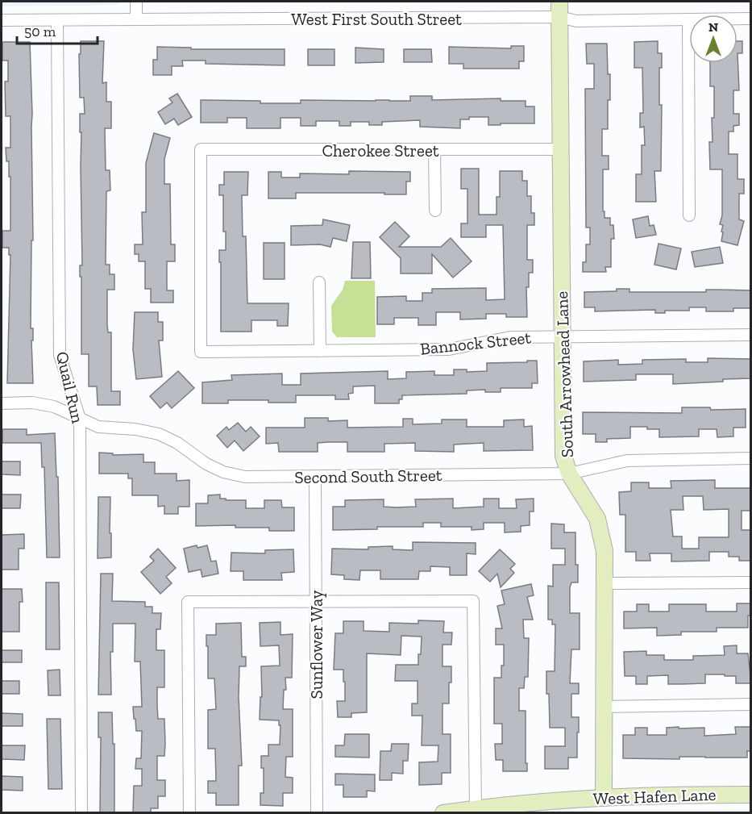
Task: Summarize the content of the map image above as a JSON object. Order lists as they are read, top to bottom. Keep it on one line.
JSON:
{"streets":{"street":["West First South Street","Cherokee Street","Bannock Street","South Arrowhead Lane","Quail Run","Second South Street","Sunflower Way","West Hafen Lane"]},"crossings":[["West First South Street","South Arrowhead Lane"],["West First South Street","Quail Run"],["Cherokee Street","Bannock Street"],["Cherokee Street","South Arrowhead Lane"],["Bannock Street","South Arrowhead Lane"],["South Arrowhead Lane","Second South Street"],["South Arrowhead Lane","West Hafen Lane"],["Quail Run","Second South Street"],["Second South Street","Sunflower Way"]],"scale_bar":"50 m","north":"top"}
